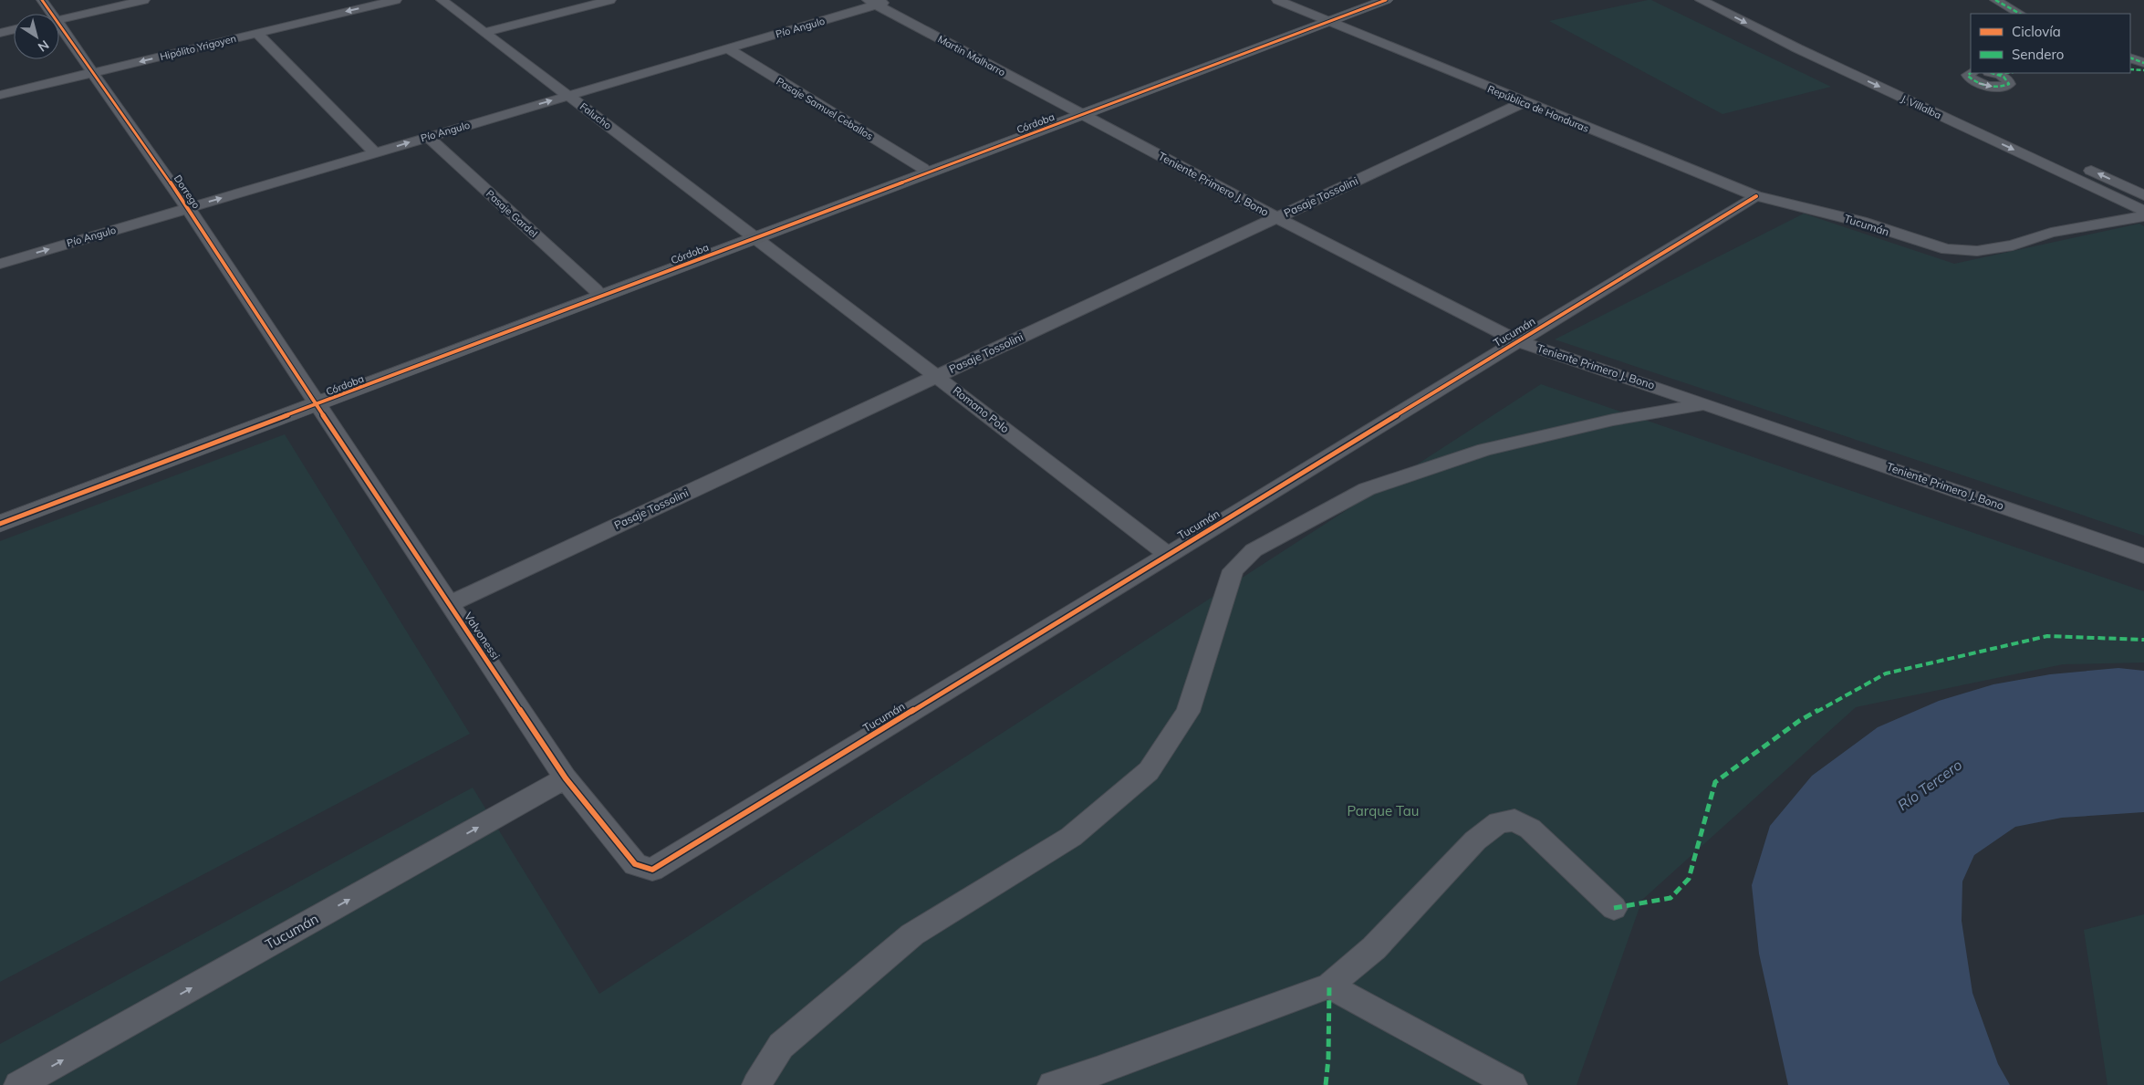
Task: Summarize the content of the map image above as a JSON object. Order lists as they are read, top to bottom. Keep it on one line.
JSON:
{"streets":{"street":["Pío Angulo","Hipólito Yrigoyen","Martin Malharro","J. Villalba","Pasaje Samuel Ceballos","República de Honduras","Falucho","Córdoba","Teniente Primero J. Bono","Dorrego","Pasaje Tossolini","Pasaje Gardel","Tucumán","Romano Polo","Valvonessi"]},"crossings":[["Pío Angulo","Martin Malharro"],["Pío Angulo","Pasaje Samuel Ceballos"],["Pío Angulo","Falucho"],["Pío Angulo","Dorrego"],["Pío Angulo","Pasaje Gardel"],["Hipólito Yrigoyen","Dorrego"],["Martin Malharro","Córdoba"],["Martin Malharro","Teniente Primero J. Bono"],["Pasaje Samuel Ceballos","Córdoba"],["República de Honduras","Córdoba"],["República de Honduras","Pasaje Tossolini"],["República de Honduras","Tucumán"],["Falucho","Córdoba"],["Falucho","Romano Polo"],["Córdoba","Teniente Primero J. Bono"],["Córdoba","Dorrego"],["Córdoba","Pasaje Gardel"],["Córdoba","Romano Polo"],["Córdoba","Valvonessi"],["Teniente Primero J. Bono","Pasaje Tossolini"],["Teniente Primero J. Bono","Tucumán"],["Dorrego","Valvonessi"],["Pasaje Tossolini","Romano Polo"],["Pasaje Tossolini","Valvonessi"],["Tucumán","Romano Polo"],["Tucumán","Valvonessi"]],"one_way":["Pío Angulo","Hipólito Yrigoyen"],"water":["Río Tercero"],"parks":["Parque Tau"],"legend":["Ciclovía","Sendero"],"north":"bottom right"}
